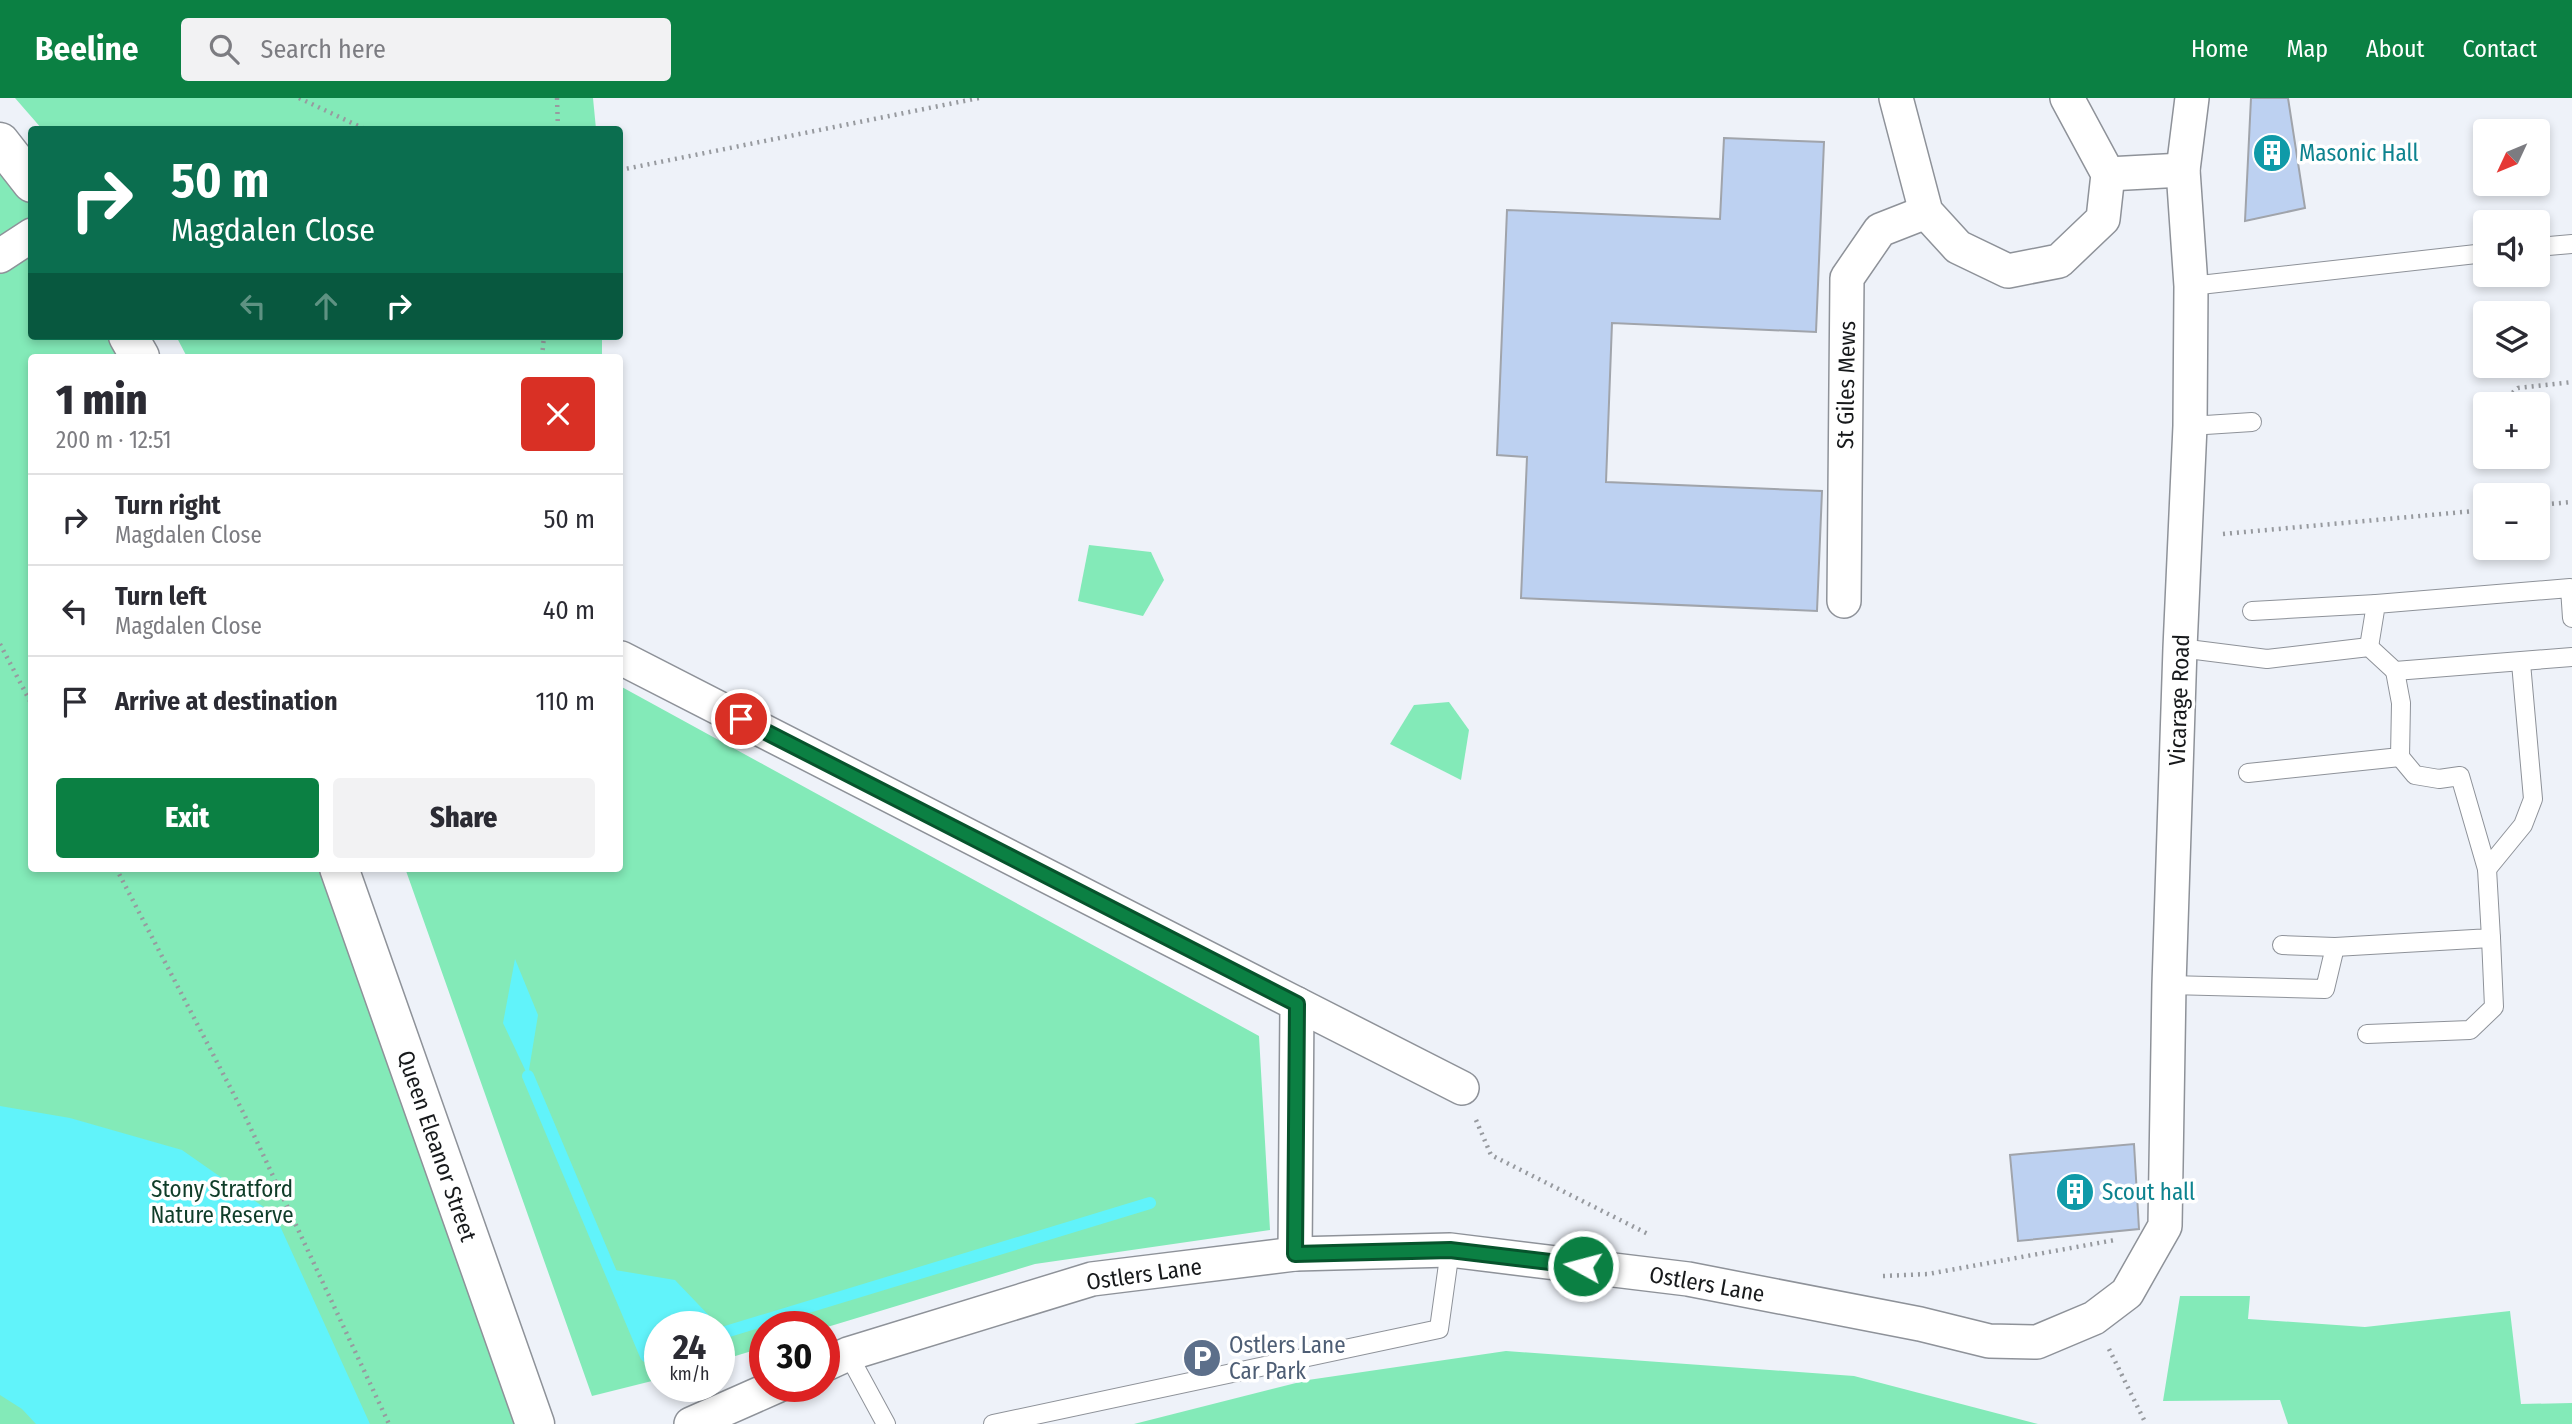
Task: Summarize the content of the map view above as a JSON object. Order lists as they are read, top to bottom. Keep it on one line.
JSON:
{"streets":{"street":["St Giles Mews","Vicarage Road","Queen Eleanor Street","Ostlers Lane"]},"crossings":[["Vicarage Road","Ostlers Lane"]],"parks":["Stony Stratford Nature Reserve"],"places":{"building":["Masonic Hall","Scout hall"],"parking":["Ostlers Lane Car Park"]},"north":"bottom left","page":{"header":"Beeline","search":"Search here","nav":["Home","Map","About","Contact"],"map_buttons":["+","−"],"turn":["50 m","Magdalen Close"],"heading":["1 min","200 m · 12:51"],"list":[{"name":"Turn right","note":"Magdalen Close","value":"50 m"},{"name":"Turn left","note":"Magdalen Close","value":"40 m"},{"name":"Arrive at destination","value":"110 m"}],"buttons":["Exit","Share"],"speed":"24 km/h","limit":"30"}}
